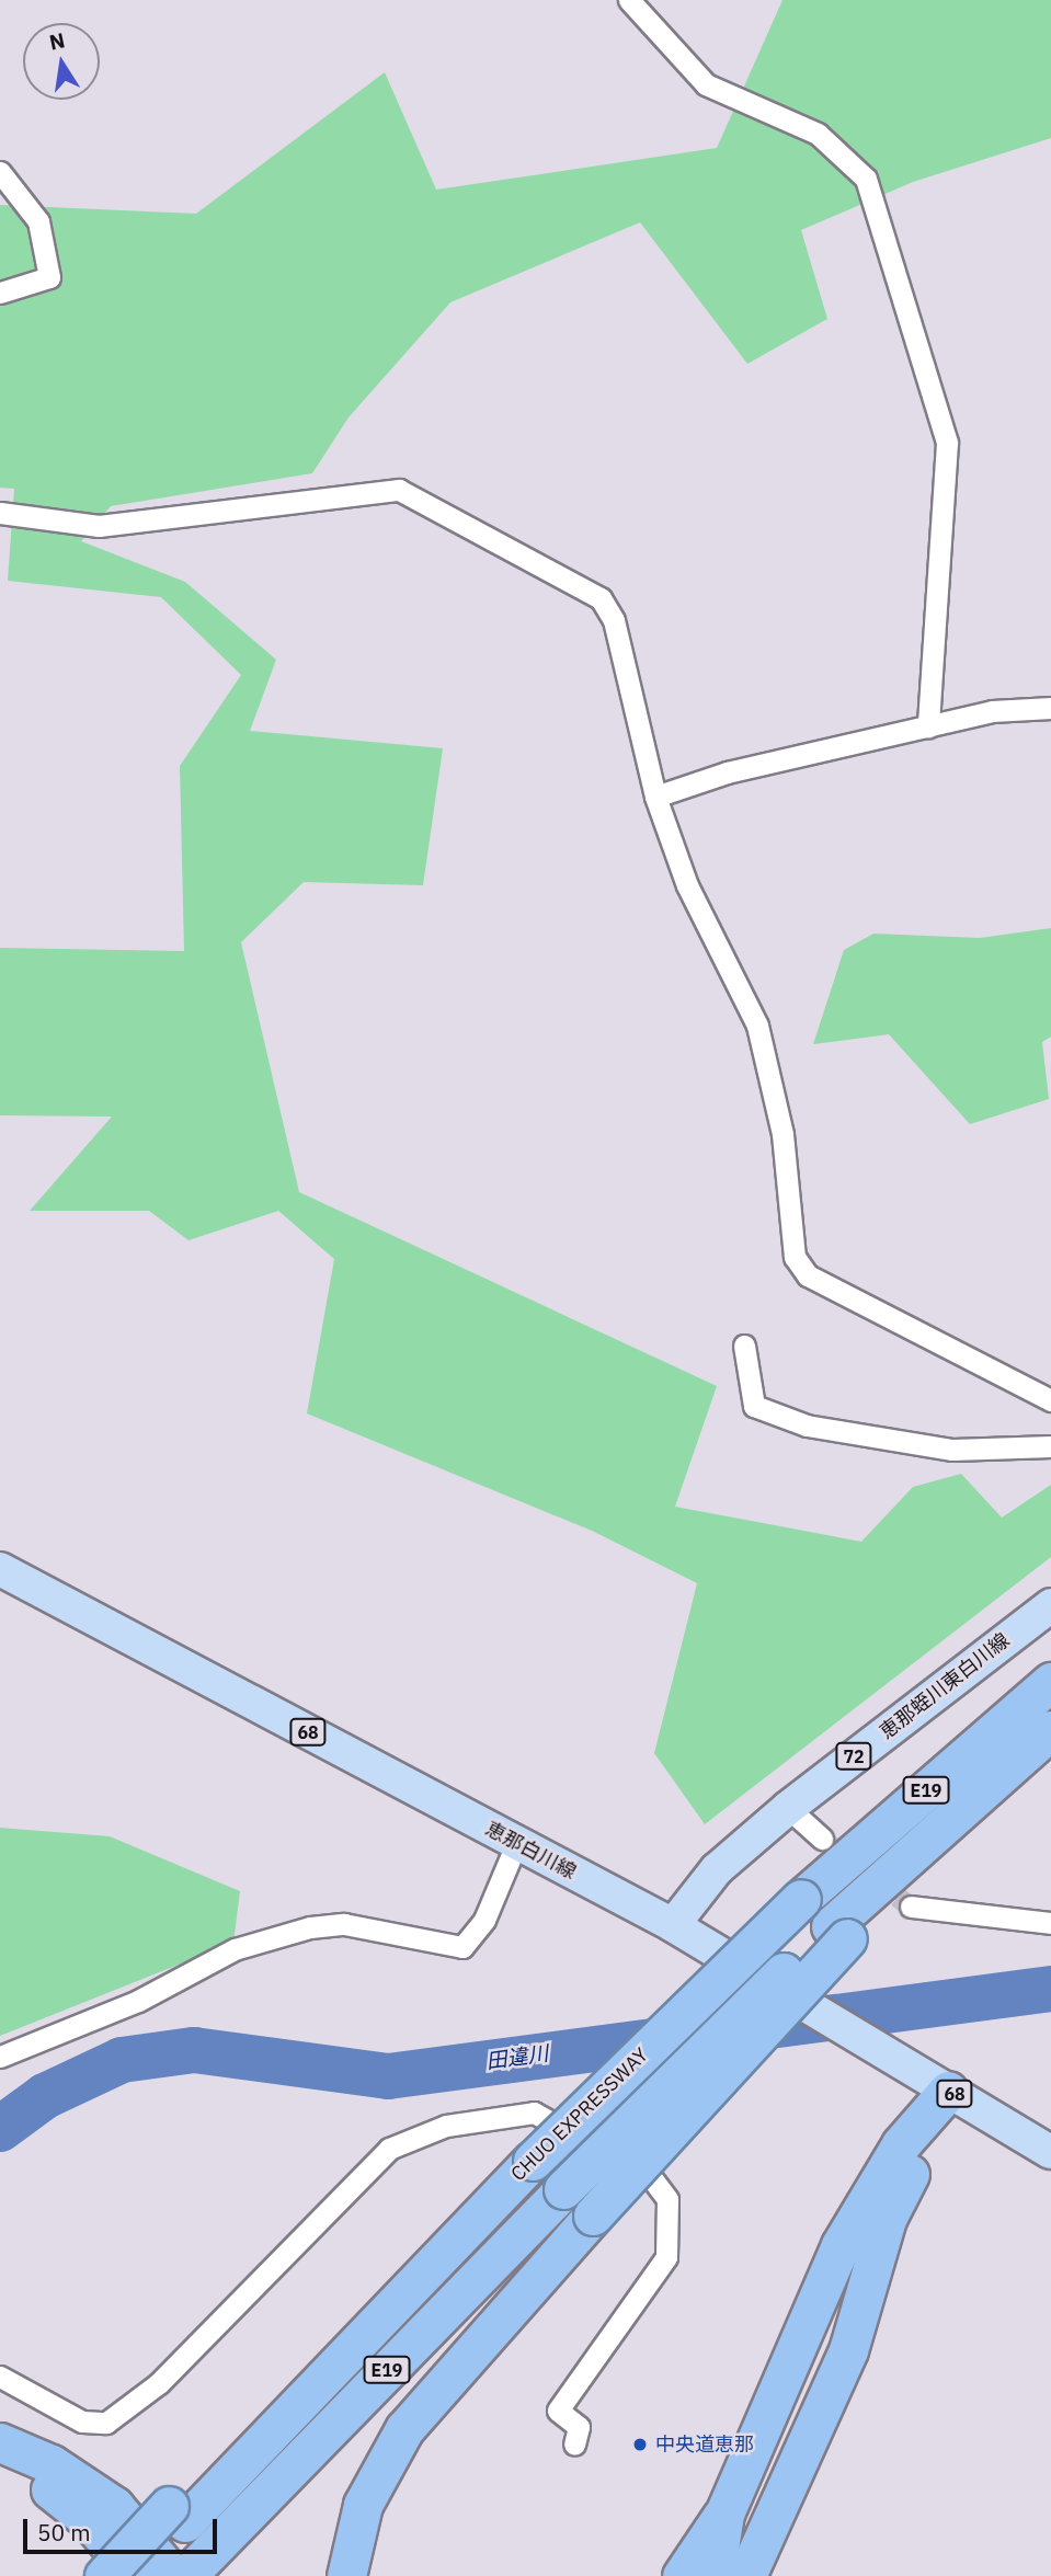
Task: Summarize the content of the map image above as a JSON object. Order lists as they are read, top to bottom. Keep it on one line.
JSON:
{"streets":{"highway":["E19","CHUO EXPRESSWAY"],"main road":["恵那蛭川東白川線","68","72","恵那白川線"]},"crossings":[["恵那蛭川東白川線","恵那白川線"],["E19","CHUO EXPRESSWAY"]],"water":["田違川"],"places":["中央道恵那"],"scale_bar":"50 m","north":"top"}
